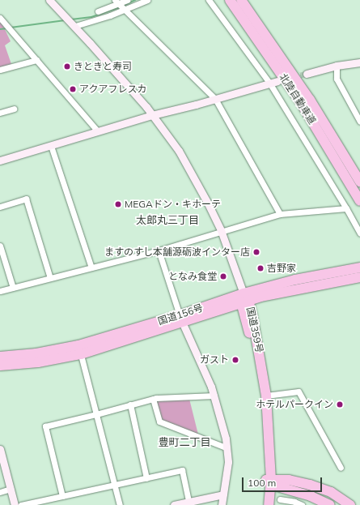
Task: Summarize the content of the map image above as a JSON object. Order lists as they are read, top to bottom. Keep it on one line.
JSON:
{"streets":{"highway":["北陸自動車道","国道156号","国道359号"]},"crossings":[["国道156号","国道359号"]],"districts":["太郎丸三丁目","豊町二丁目"],"places":["きときと寿司","アクアフレスカ","MEGAドン・キホーテ","ますのすし本舗源砺波インター店","吉野家","となみ食堂","ガスト","ホテルパークイン"],"scale_bar":"100 m"}
